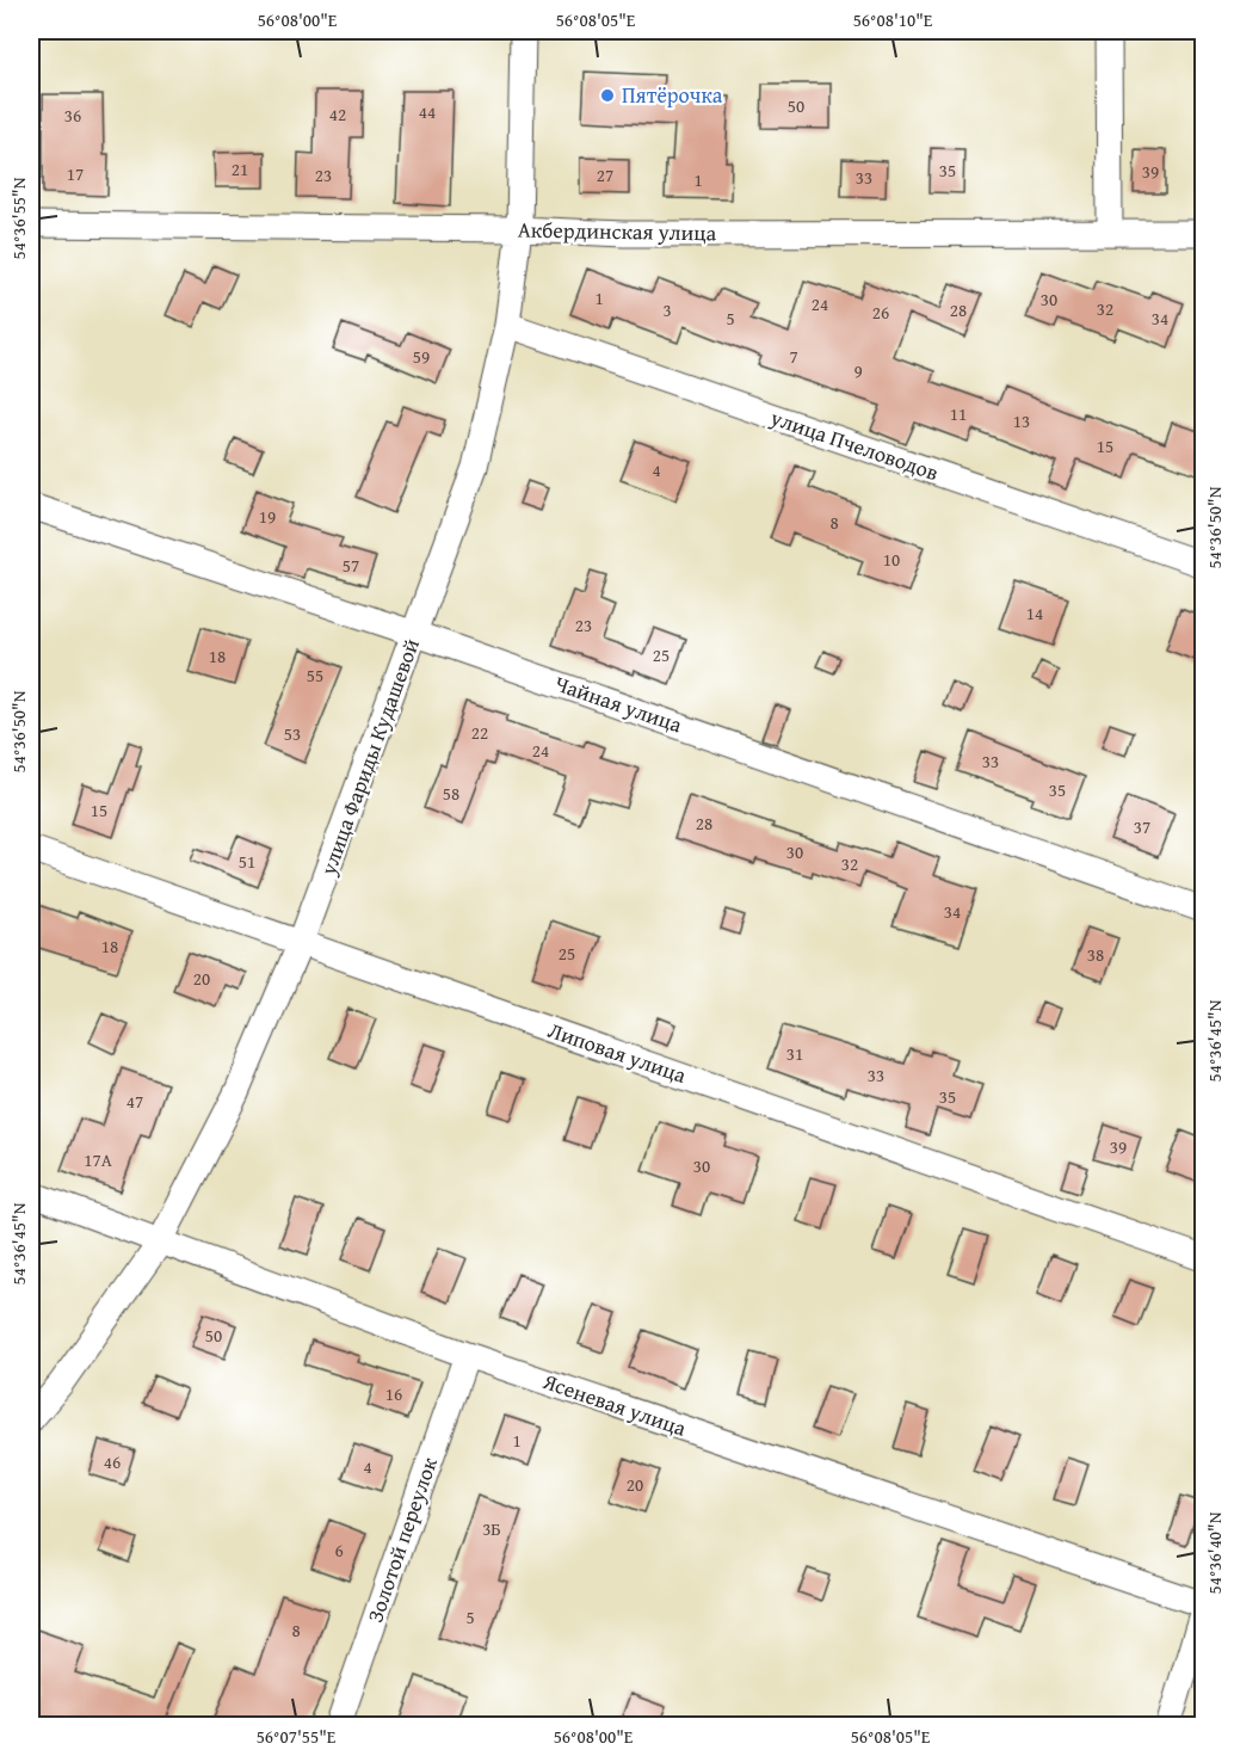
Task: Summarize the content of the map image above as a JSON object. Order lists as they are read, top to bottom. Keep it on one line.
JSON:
{"streets":{"street":["Акбердинская улица","улица Пчеловодов","Чайная улица","улица Фариды Кудашевой","Липовая улица","Ясеневая улица","Золотой переулок"]},"crossings":[["Акбердинская улица","улица Фариды Кудашевой"],["улица Пчеловодов","улица Фариды Кудашевой"],["Чайная улица","улица Фариды Кудашевой"],["улица Фариды Кудашевой","Липовая улица"],["улица Фариды Кудашевой","Ясеневая улица"],["Ясеневая улица","Золотой переулок"]],"places":["Пятёрочка"],"house_numbers":["50","44","42","36","21","35","39","17","23","27","33","1","1","30","24","32","3","28","26","5","34","59","7","9","11","13","15","4","19","8","10","57","14","23","25","18","55","22","53","24","33","35","58","15","28","37","30","51","32","34","18","25","38","20","31","33","35","47","39","17А","30","50","16","1","46","4","20","3Б","6","5","8"],"coordinates":["56°08'00\"E","56°08'05\"E","56°08'10\"E","54°36'55\"N","54°36'50\"N","54°36'45\"N","54°36'40\"N","56°07'55\"E"]}
